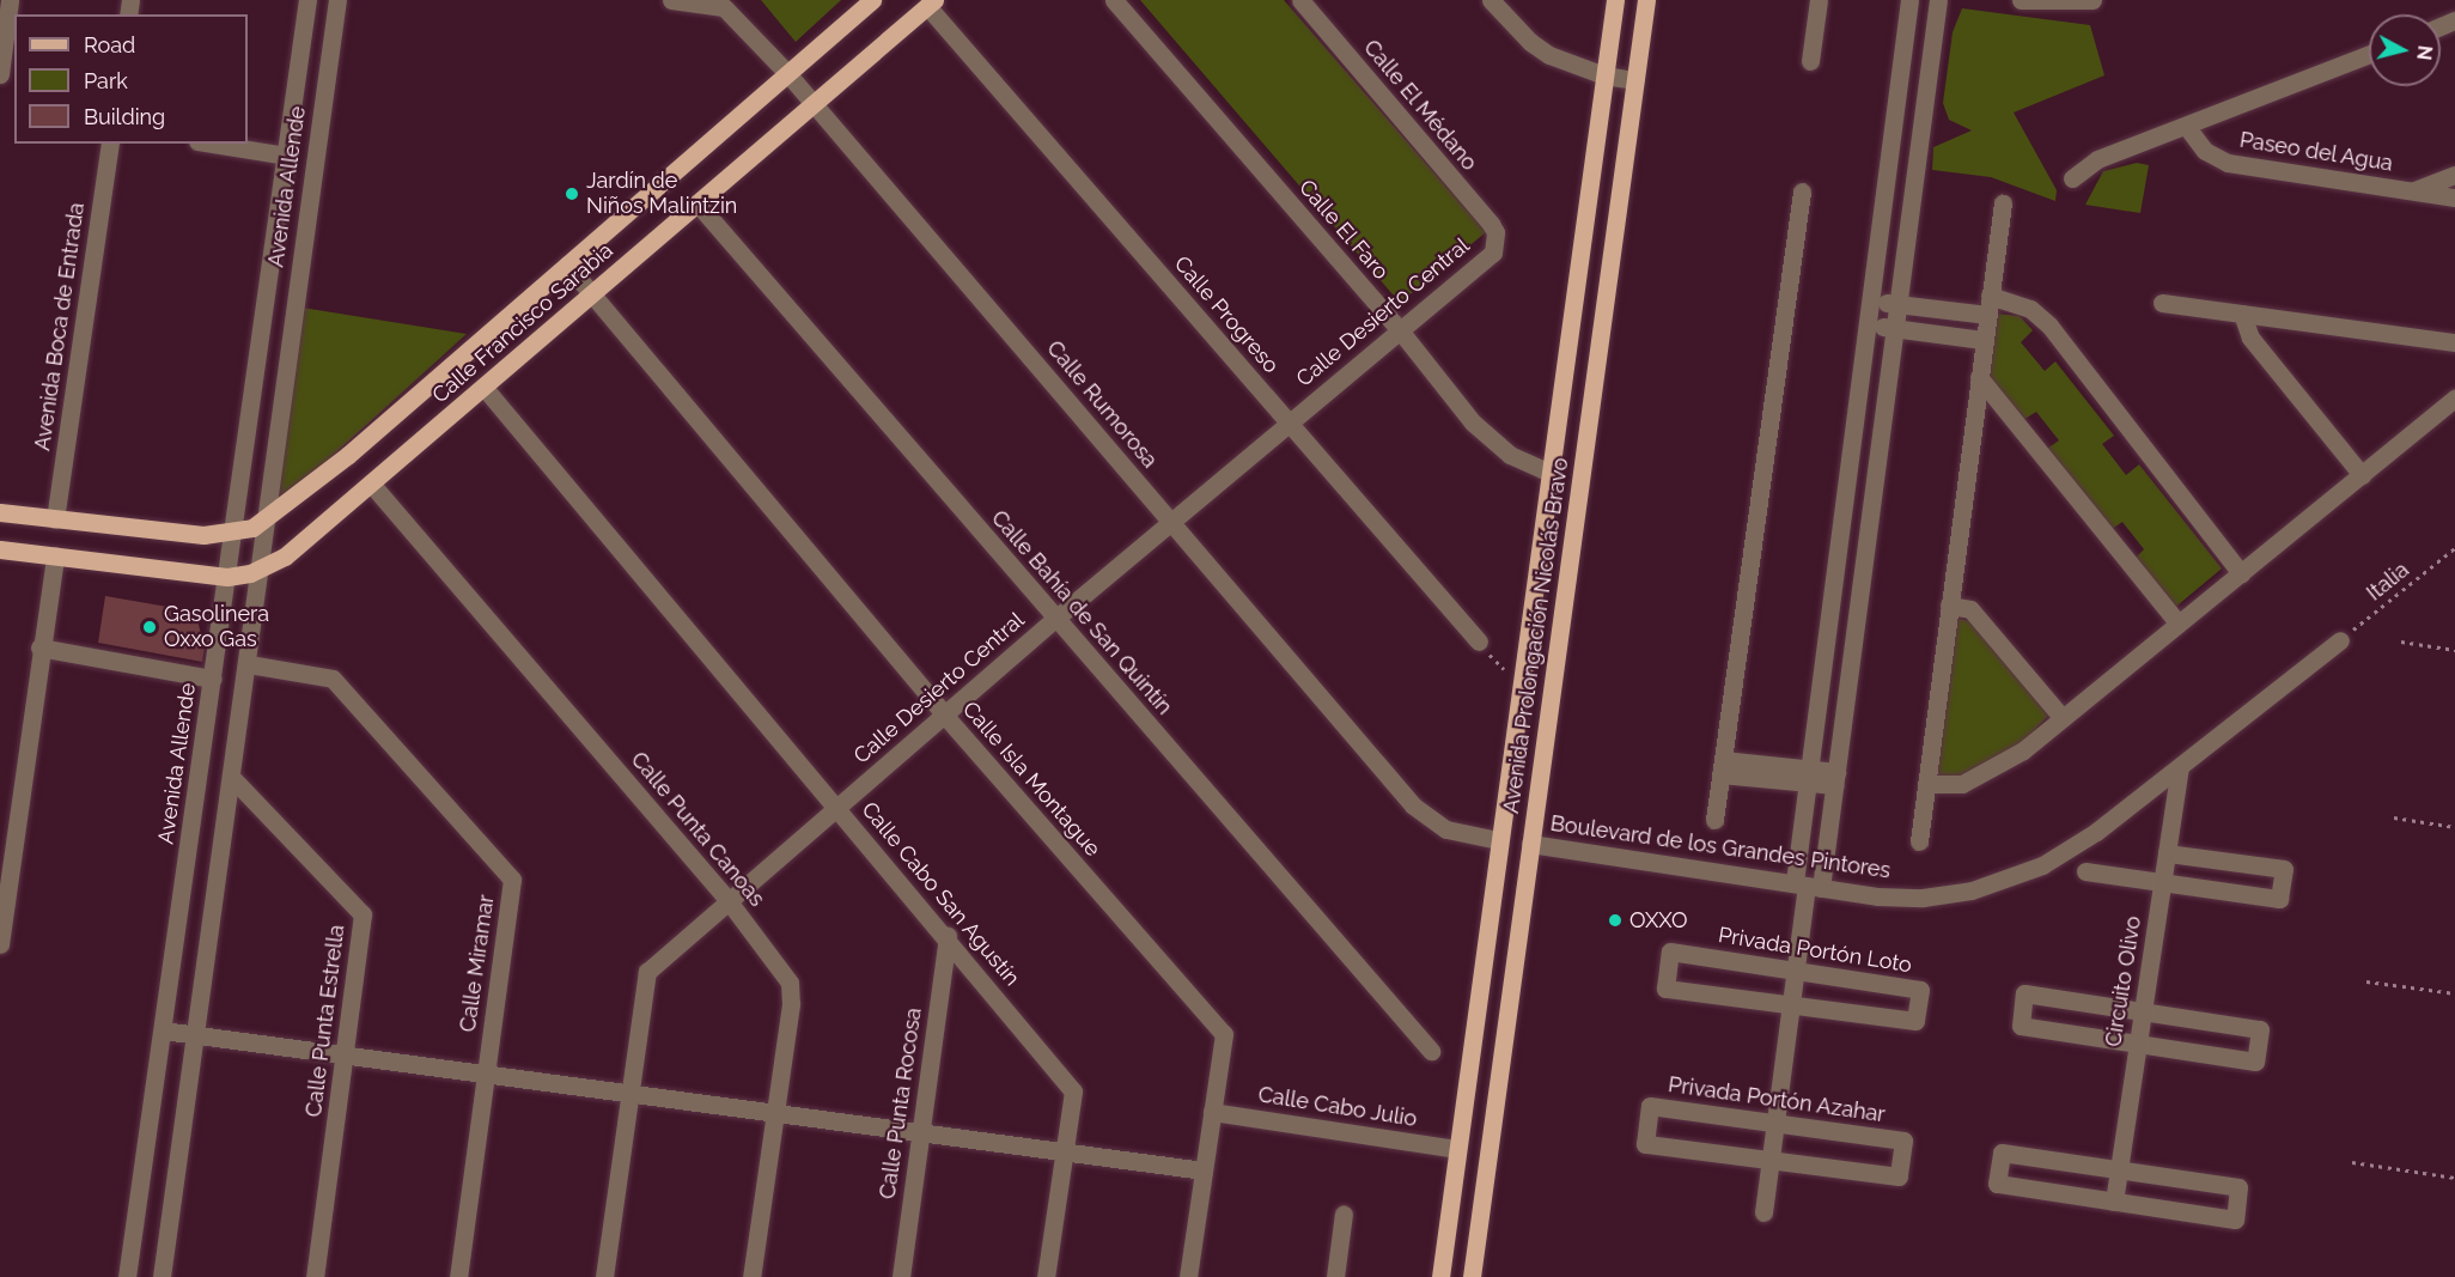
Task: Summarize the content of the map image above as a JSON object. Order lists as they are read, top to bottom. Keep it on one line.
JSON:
{"streets":{"main road":["Calle Francisco Sarabia","Avenida Prolongación Nicolás Bravo"],"street":["Calle El Médano","Paseo del Agua","Avenida Allende","Calle El Faro","Calle Desierto Central","Calle Progreso","Avenida Boca de Entrada","Calle Rumorosa","Calle Bahía de San Quintín","Calle Isla Montague","Calle Punta Canoas","Boulevard de los Grandes Pintores","Calle Cabo San Agustín","Privada Portón Loto","Calle Miramar","Circuito Olivo","Calle Punta Estrella","Privada Portón Azahar","Calle Punta Rocosa","Calle Cabo Julio"],"path":["Italia"]},"crossings":[["Calle El Médano","Calle Desierto Central"],["Avenida Allende","Calle Francisco Sarabia"],["Avenida Allende","Calle Miramar"],["Avenida Allende","Calle Punta Estrella"],["Calle El Faro","Calle Desierto Central"],["Calle El Faro","Avenida Prolongación Nicolás Bravo"],["Calle Desierto Central","Calle Progreso"],["Calle Desierto Central","Calle Rumorosa"],["Calle Desierto Central","Calle Bahía de San Quintín"],["Calle Desierto Central","Calle Isla Montague"],["Calle Desierto Central","Calle Punta Canoas"],["Calle Desierto Central","Calle Cabo San Agustín"],["Calle Progreso","Calle Francisco Sarabia"],["Calle Francisco Sarabia","Calle Rumorosa"],["Calle Francisco Sarabia","Calle Bahía de San Quintín"],["Calle Francisco Sarabia","Calle Isla Montague"],["Calle Francisco Sarabia","Calle Punta Canoas"],["Calle Francisco Sarabia","Calle Cabo San Agustín"],["Calle Rumorosa","Avenida Prolongación Nicolás Bravo"],["Italia","Boulevard de los Grandes Pintores"],["Avenida Prolongación Nicolás Bravo","Boulevard de los Grandes Pintores"],["Avenida Prolongación Nicolás Bravo","Calle Cabo Julio"],["Calle Isla Montague","Calle Cabo Julio"],["Boulevard de los Grandes Pintores","Circuito Olivo"],["Calle Cabo San Agustín","Calle Punta Rocosa"]],"places":["Jardín de Niños Malintzin","Gasolinera Oxxo Gas","OXXO"],"legend":["Road","Park","Building"],"north":"right"}
